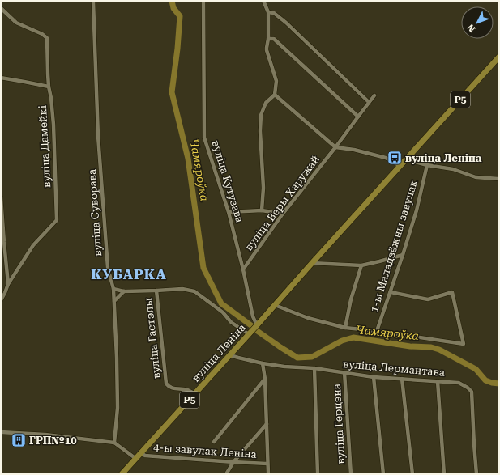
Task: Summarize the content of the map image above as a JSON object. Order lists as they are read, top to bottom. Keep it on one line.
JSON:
{"streets":{"main road":["Р5","вуліца Леніна"],"street":["вуліца Дамейкі","вуліца Кутузава","вуліца Веры Харужай","вуліца Суворава","1-ы Маладзёжны завулак","вуліца Гастэлы","вуліца Лермантава","вуліца Герцэна","4-ы завулак Леніна"]},"crossings":[["вуліца Кутузава","вуліца Веры Харужай"],["вуліца Кутузава","вуліца Леніна"],["вуліца Гастэлы","вуліца Леніна"],["вуліца Леніна","вуліца Лермантава"],["вуліца Леніна","4-ы завулак Леніна"],["вуліца Лермантава","вуліца Герцэна"]],"districts":["КУБАРКА"],"water":["Чамяроўка"],"places":{"bus stop":["вуліца Леніна"],"building":["ГРП№10"]},"north":"bottom left"}
